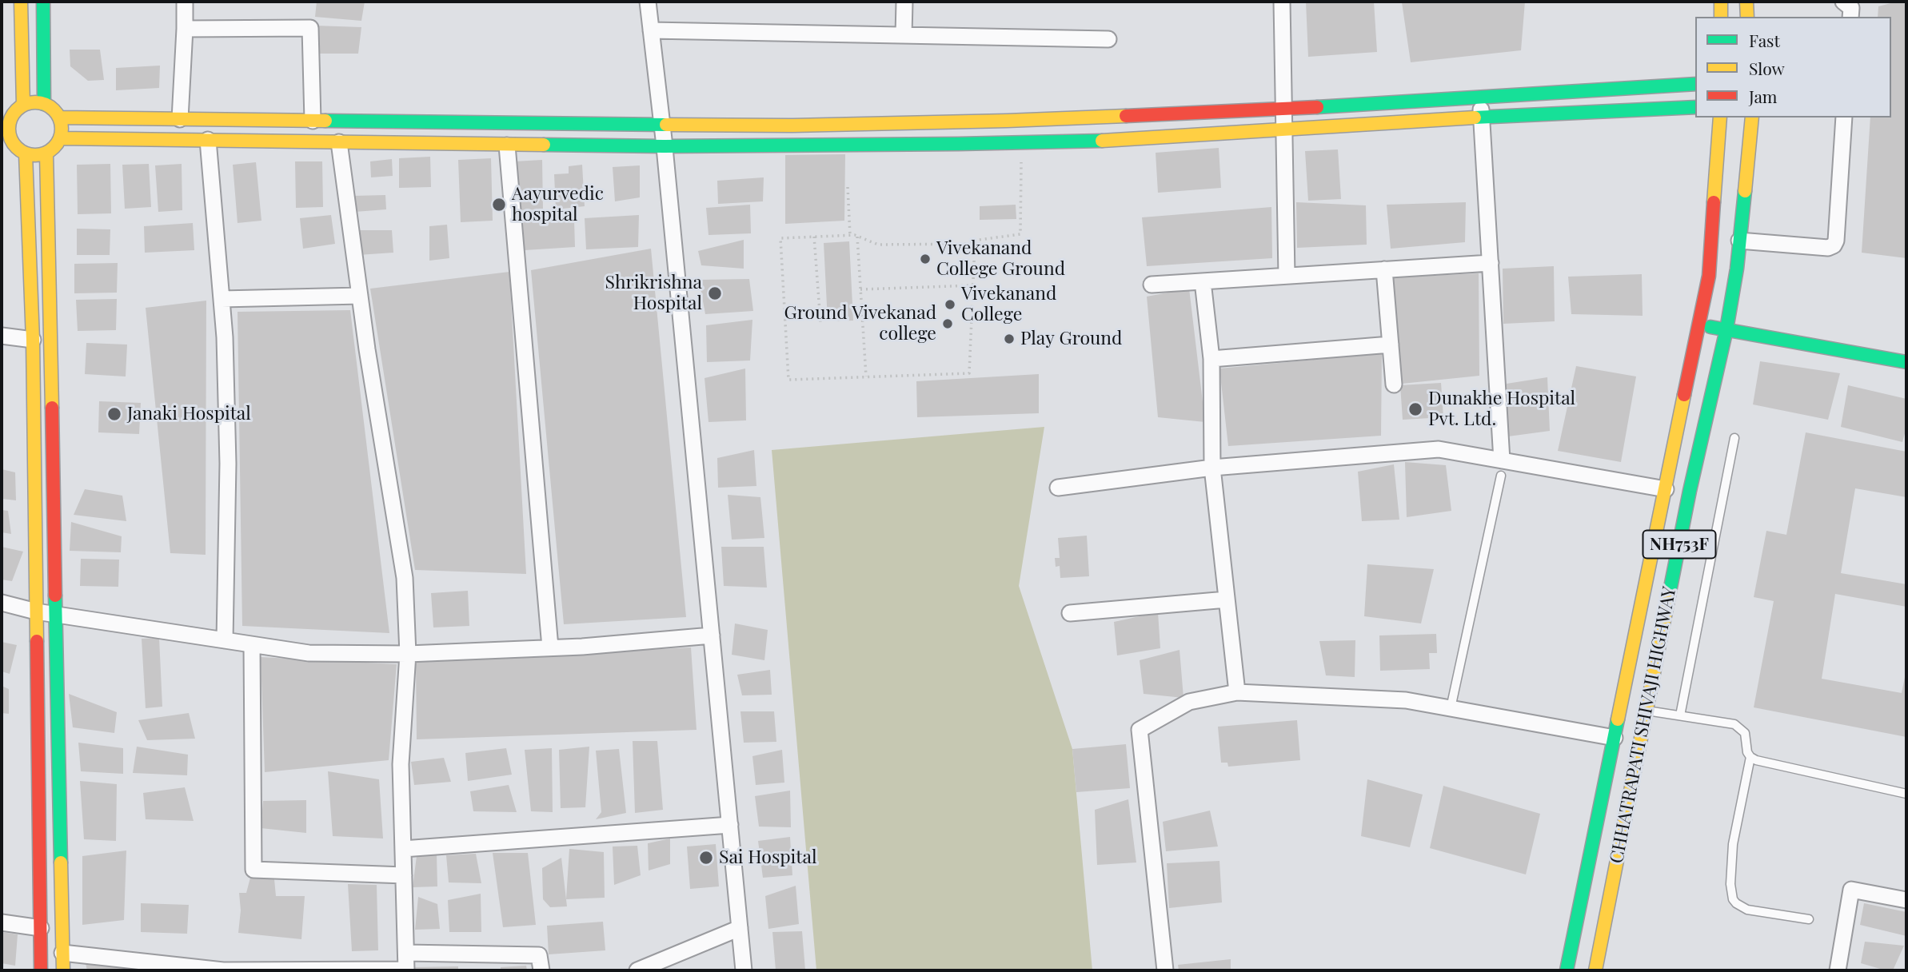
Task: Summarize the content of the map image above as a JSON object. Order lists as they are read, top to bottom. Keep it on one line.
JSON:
{"streets":{"main road":["NH753F","CHHATRAPATI SHIVAJI HIGHWAY"]},"places":["Aayurvedic hospital","Vivekanand College Ground","Shrikrishna Hospital","Vivekanand College","Ground Vivekanad college","Play Ground","Dunakhe Hospital Pvt. Ltd.","Janaki Hospital","Sai Hospital"],"legend":["Fast","Slow","Jam"]}
